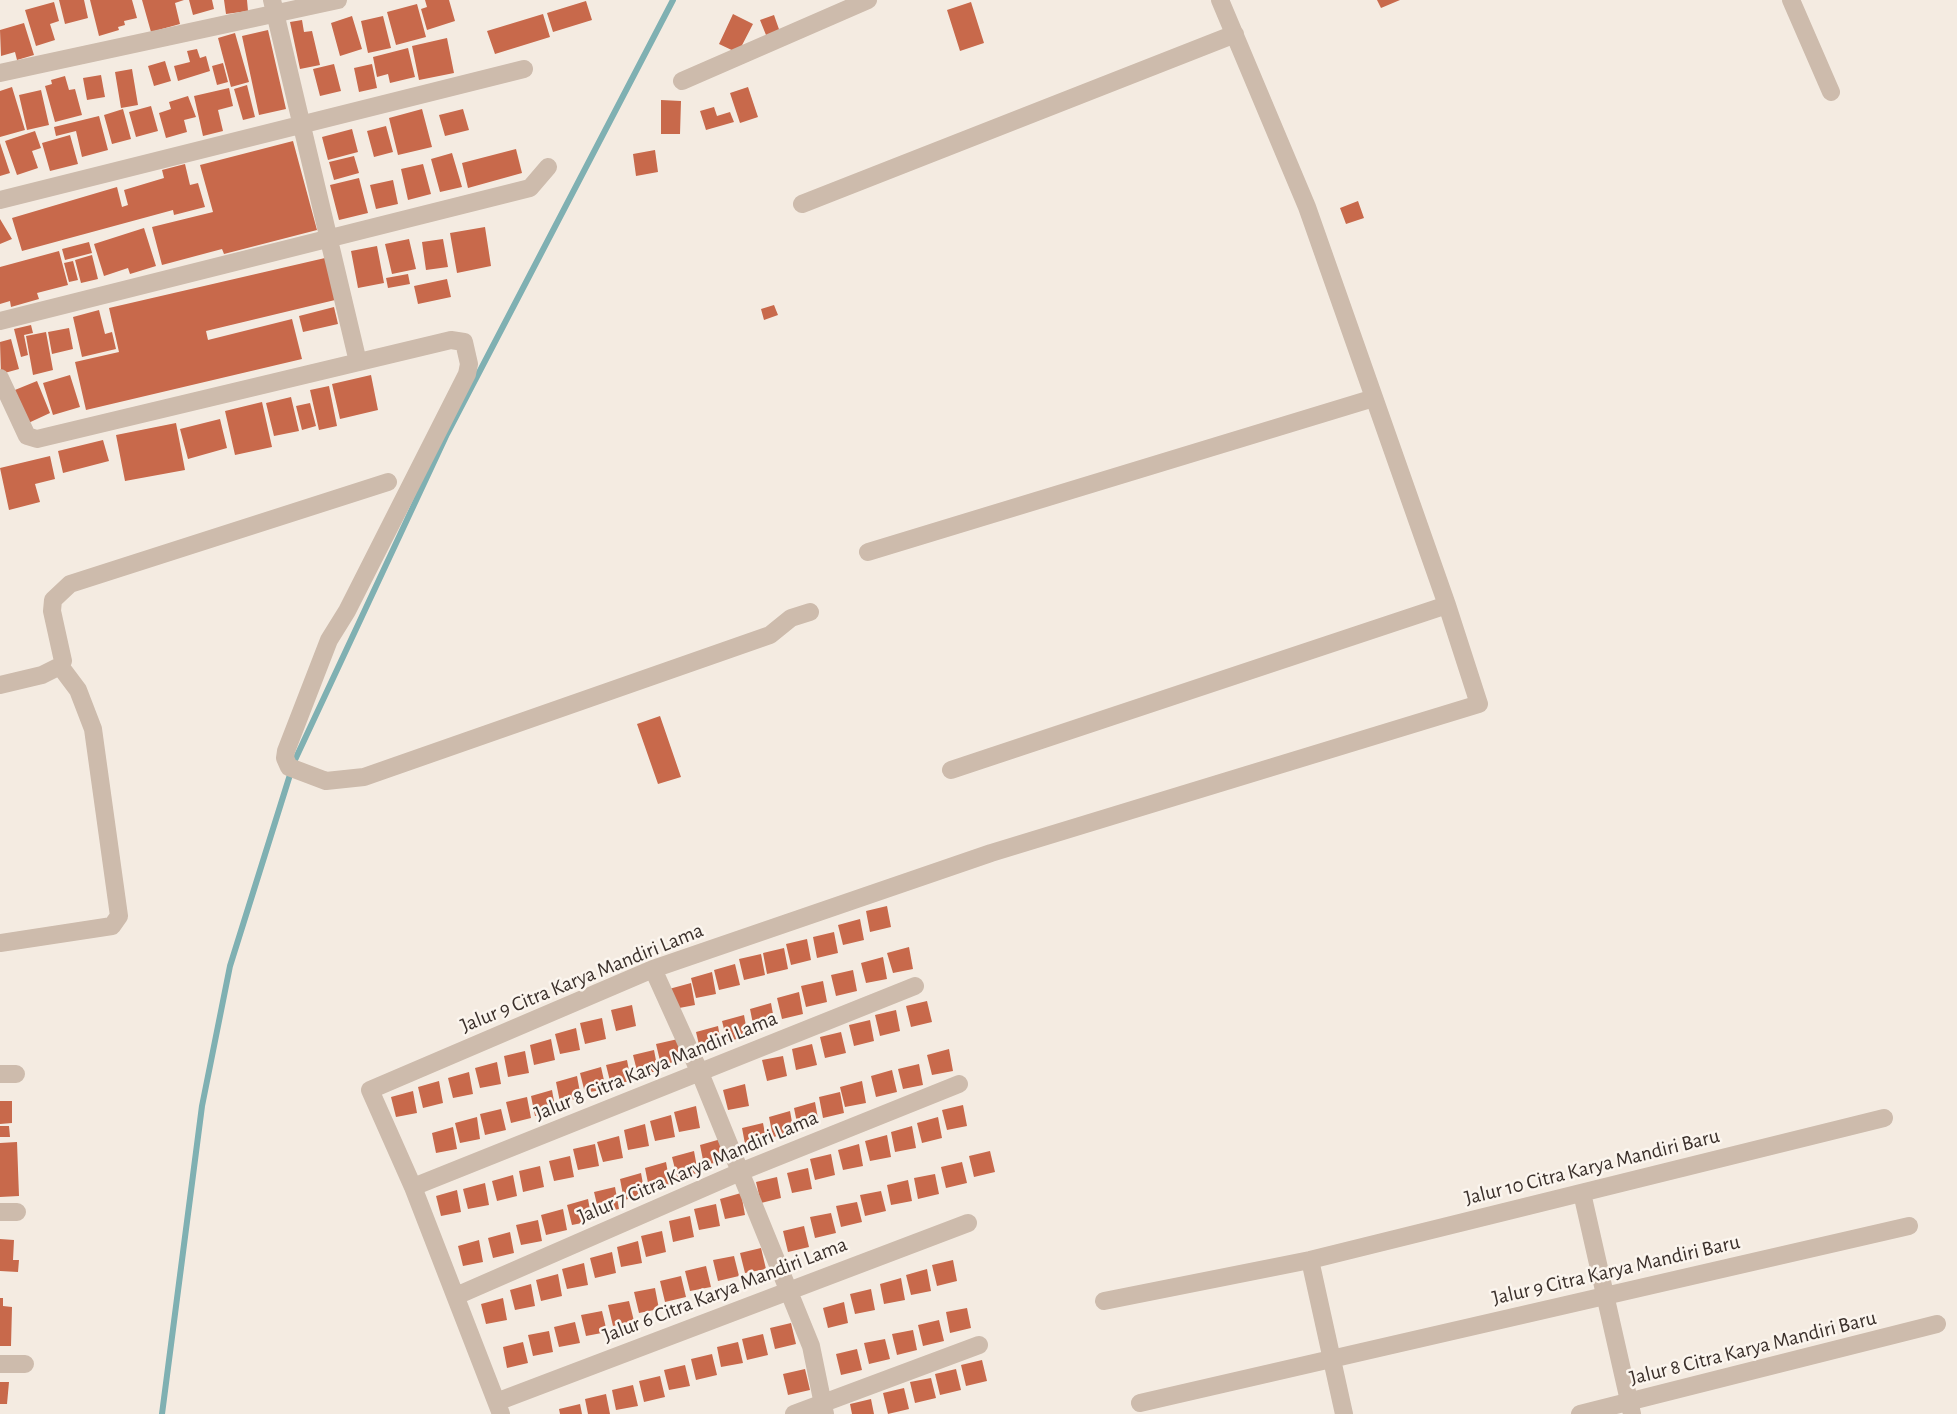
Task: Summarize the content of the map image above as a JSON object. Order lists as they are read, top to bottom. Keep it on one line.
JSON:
{"streets":{"street":["Jalur 9 Citra Karya Mandiri Lama","Jalur 8 Citra Karya Mandiri Lama","Jalur 7 Citra Karya Mandiri Lama","Jalur 10 Citra Karya Mandiri Baru","Jalur 9 Citra Karya Mandiri Baru","Jalur 6 Citra Karya Mandiri Lama","Jalur 8 Citra Karya Mandiri Baru"]},"crossings":[["Jalur 9 Citra Karya Mandiri Lama","Jalur 8 Citra Karya Mandiri Lama"]]}
